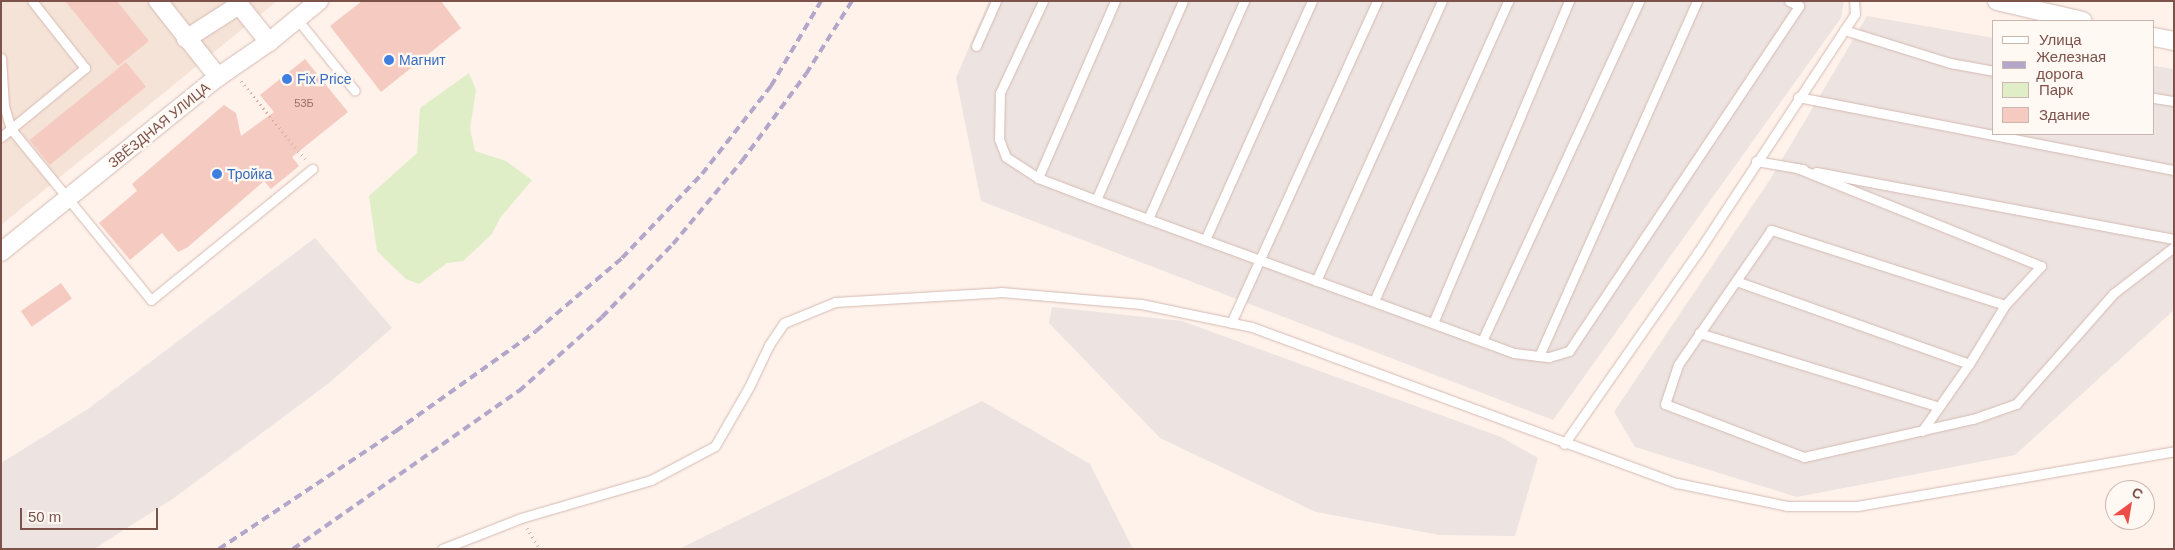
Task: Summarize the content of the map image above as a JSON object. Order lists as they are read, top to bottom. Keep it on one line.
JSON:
{"streets":{"street":["ЗВЁЗДНАЯ УЛИЦА"]},"places":["Магнит","Fix Price","Тройка"],"house_numbers":["53Б"],"legend":["Улица","Железная дорога","Парк","Здание"],"scale_bar":"50 m","north":"top right"}
